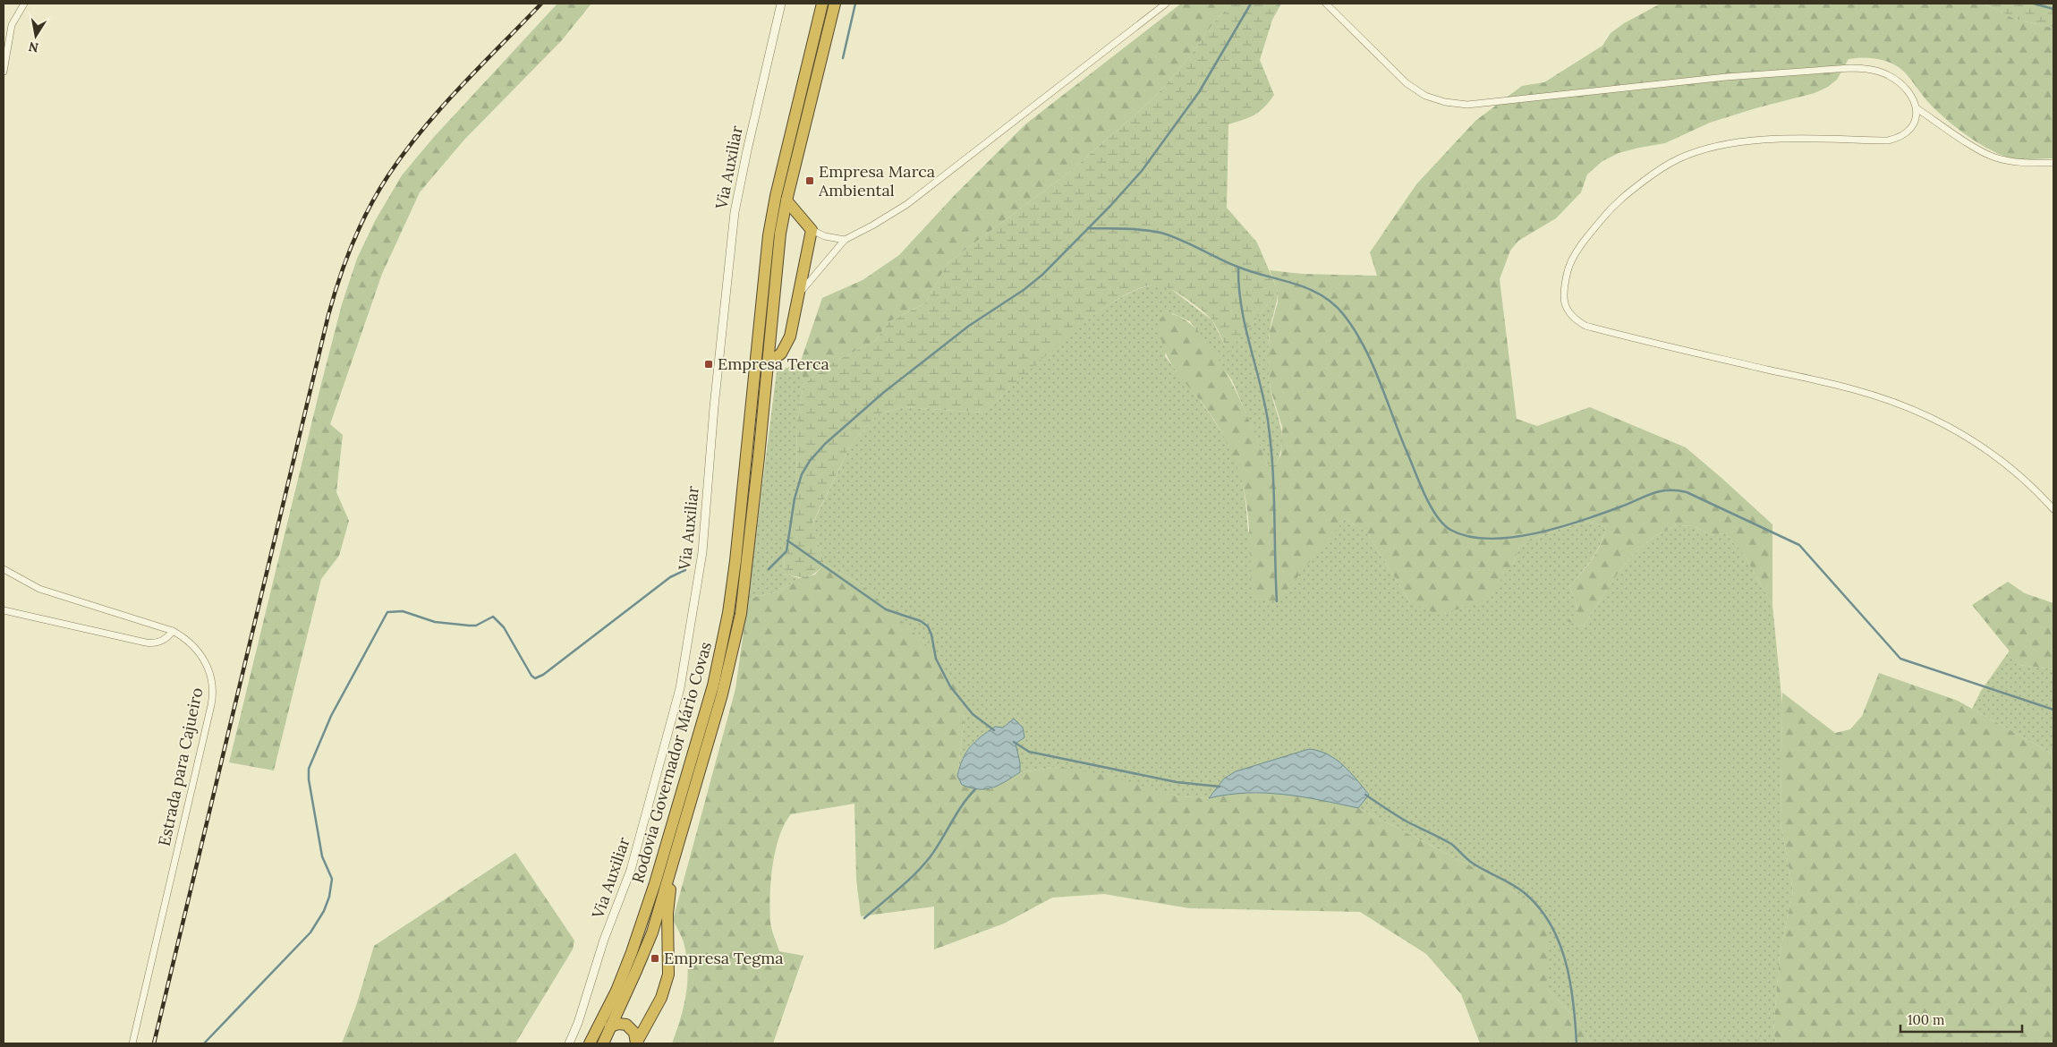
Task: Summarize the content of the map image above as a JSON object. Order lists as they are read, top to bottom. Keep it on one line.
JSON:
{"streets":{"highway":["Rodovia Governador Mário Covas"],"street":["Via Auxiliar","Estrada para Cajueiro"]},"places":{"transit":["Empresa Marca Ambiental","Empresa Terca","Empresa Tegma"]},"scale_bar":"100 m","north":"bottom"}
